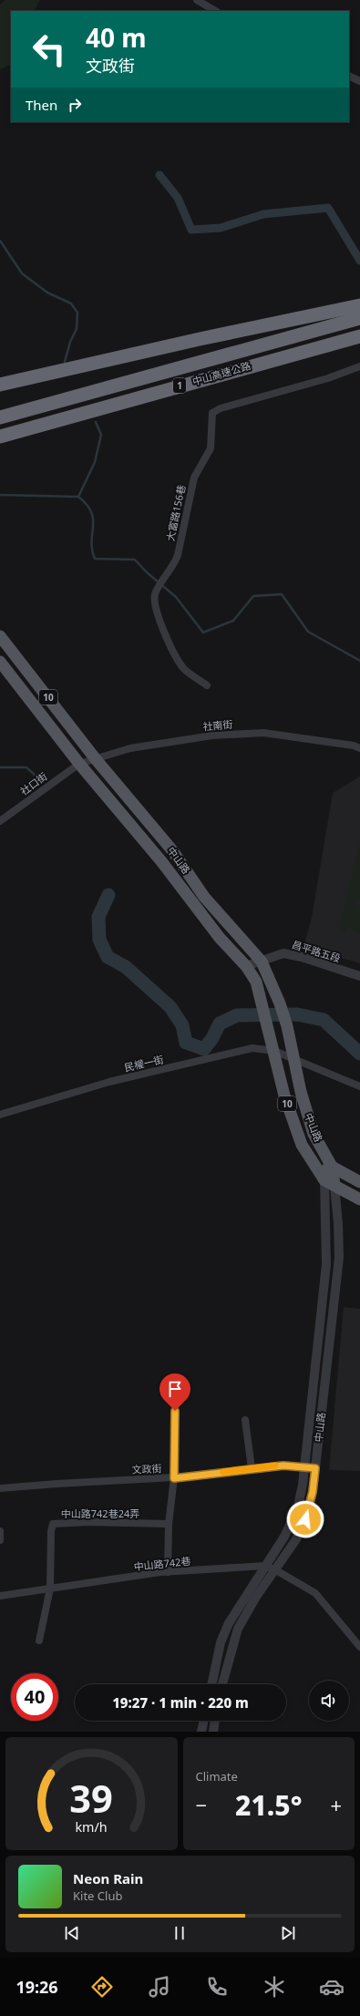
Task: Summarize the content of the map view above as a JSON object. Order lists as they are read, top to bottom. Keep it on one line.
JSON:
{"streets":{"highway":["中山高速公路","1"],"main road":["10","中山路"],"street":["大富路156巷","社南街","社口街","昌平路五段","民權一街","文政街","中山路742巷24弄","中山路742巷"]},"crossings":[["10","中山路"],["社南街","社口街"],["社南街","中山路"],["社口街","中山路"],["中山路","昌平路五段"],["中山路","民權一街"],["中山路","文政街"],["中山路","中山路742巷"],["中山路742巷24弄","中山路742巷"]],"page":{"turn":["40 m","文政街"],"then":"Then","limit":"40","trip":"19:27 · 1 min · 220 m","tile":"Climate","heat":["−","21.5°","+"],"song":["Neon Rain","Kite Club"],"tabs":"19:26","gauge":["39","km/h"]}}
